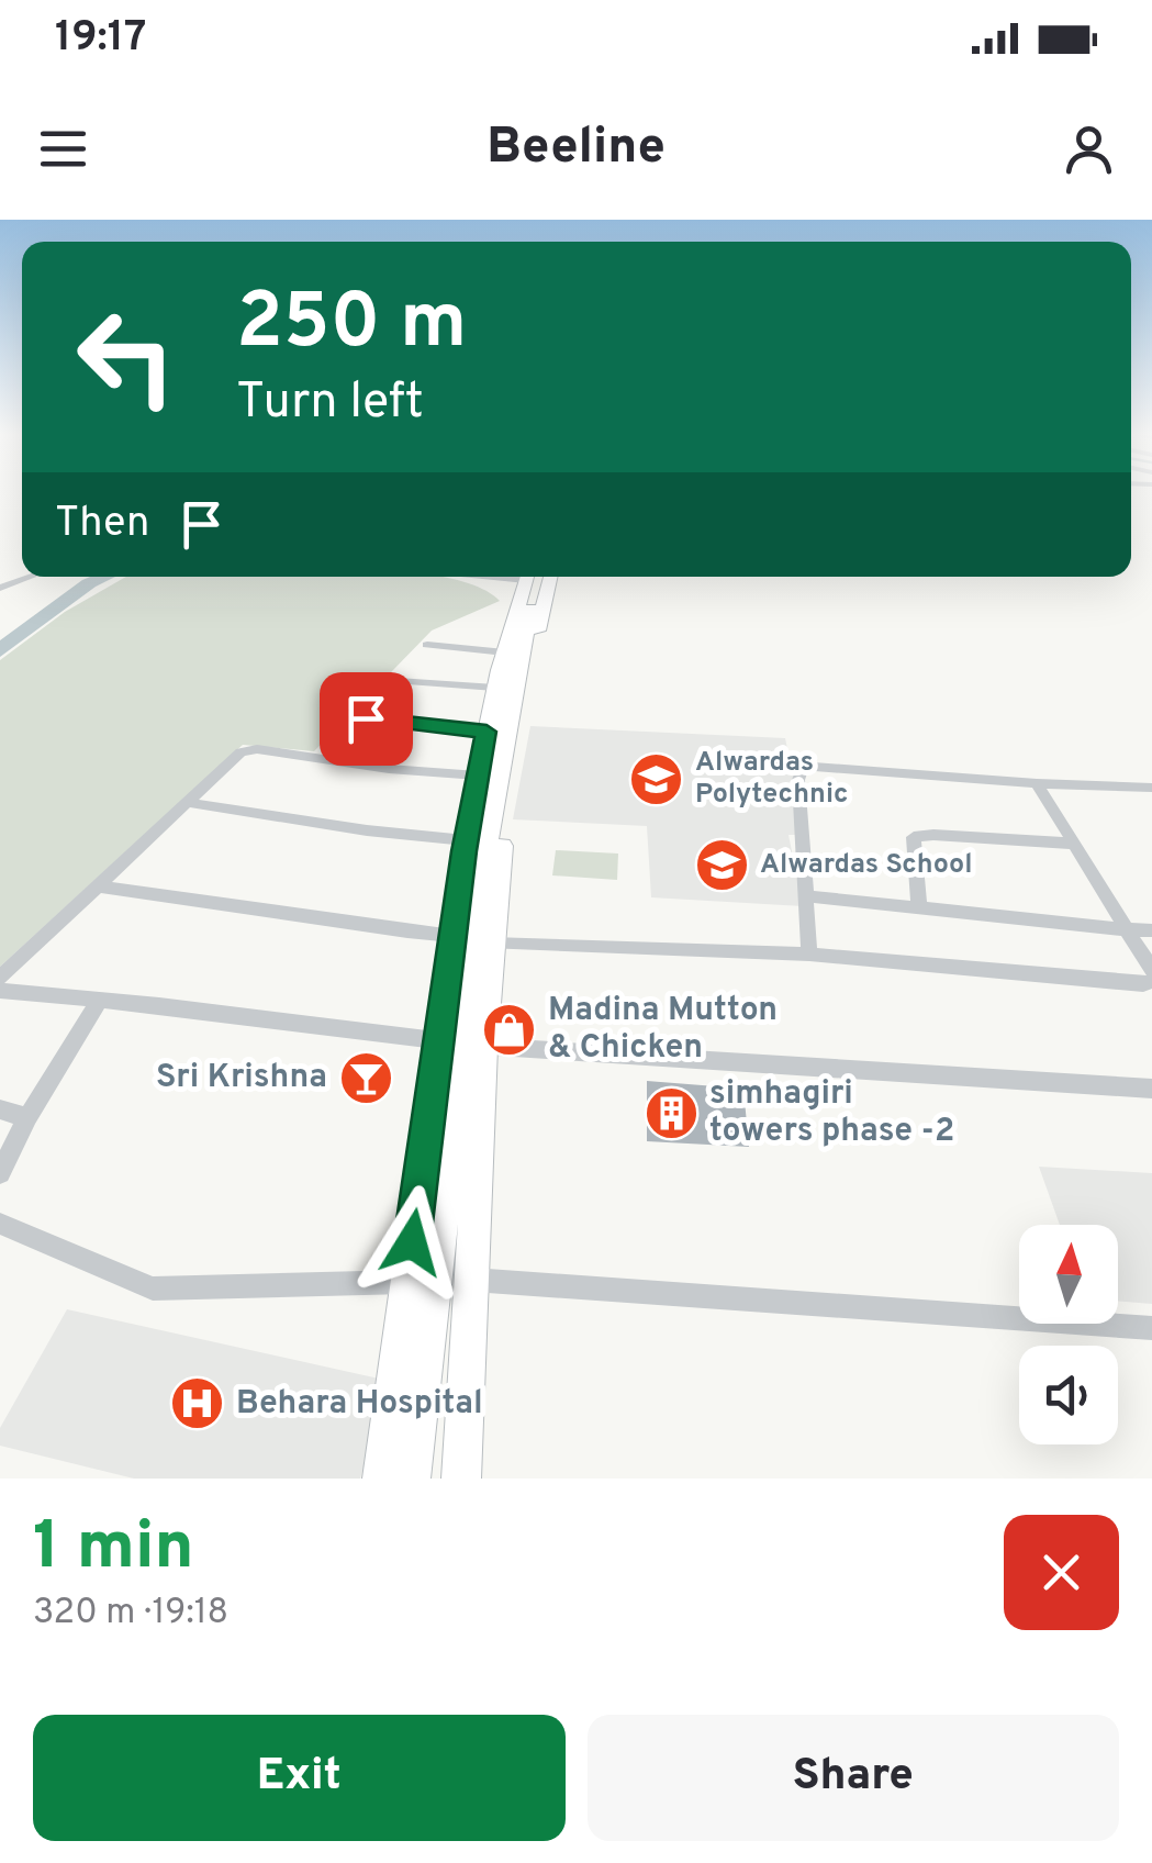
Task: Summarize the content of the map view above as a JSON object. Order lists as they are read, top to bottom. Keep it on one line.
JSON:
{"places":{"school or university":["Alwardas Polytechnic","Alwardas School"],"shop":["Madina Mutton & Chicken"],"bar":["Sri Krishna"],"building":["simhagiri towers phase -2"],"hospital":["Behara Hospital"]},"north":"top","page":{"status":"19:17","header":"Beeline","turn":["250 m","Turn left"],"then":"Then","heading":["1 min","320 m · 19:18"],"buttons":["Exit","Share"]}}
